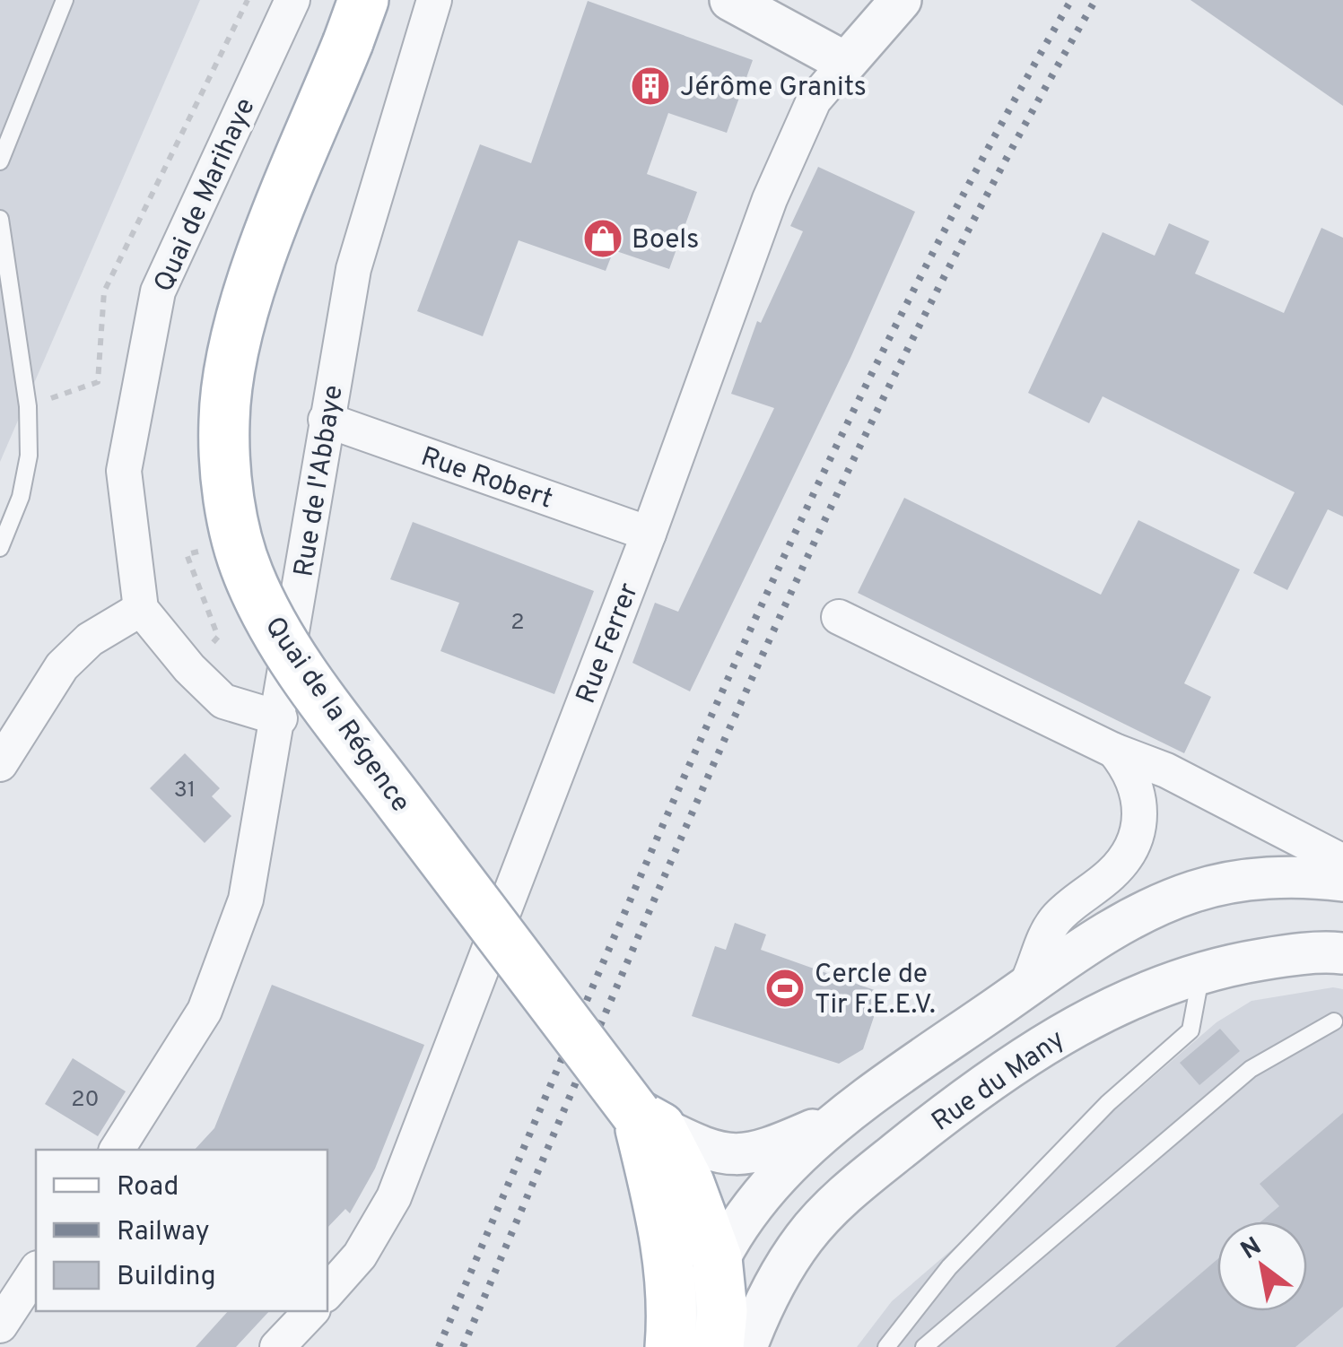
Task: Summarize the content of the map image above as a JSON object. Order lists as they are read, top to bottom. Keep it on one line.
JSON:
{"streets":{"main road":["Quai de la Régence"],"street":["Quai de Marihaye","Rue Robert","Rue de l'Abbaye","Rue Ferrer","Rue du Many"]},"crossings":[["Rue Robert","Rue de l'Abbaye"],["Rue Robert","Rue Ferrer"]],"places":{"building":["Jérôme Granits"],"shop":["Boels"],"sports":["Cercle de Tir F.E.E.V."]},"house_numbers":["2","31","20"],"legend":["Road","Railway","Building"],"north":"top left"}
